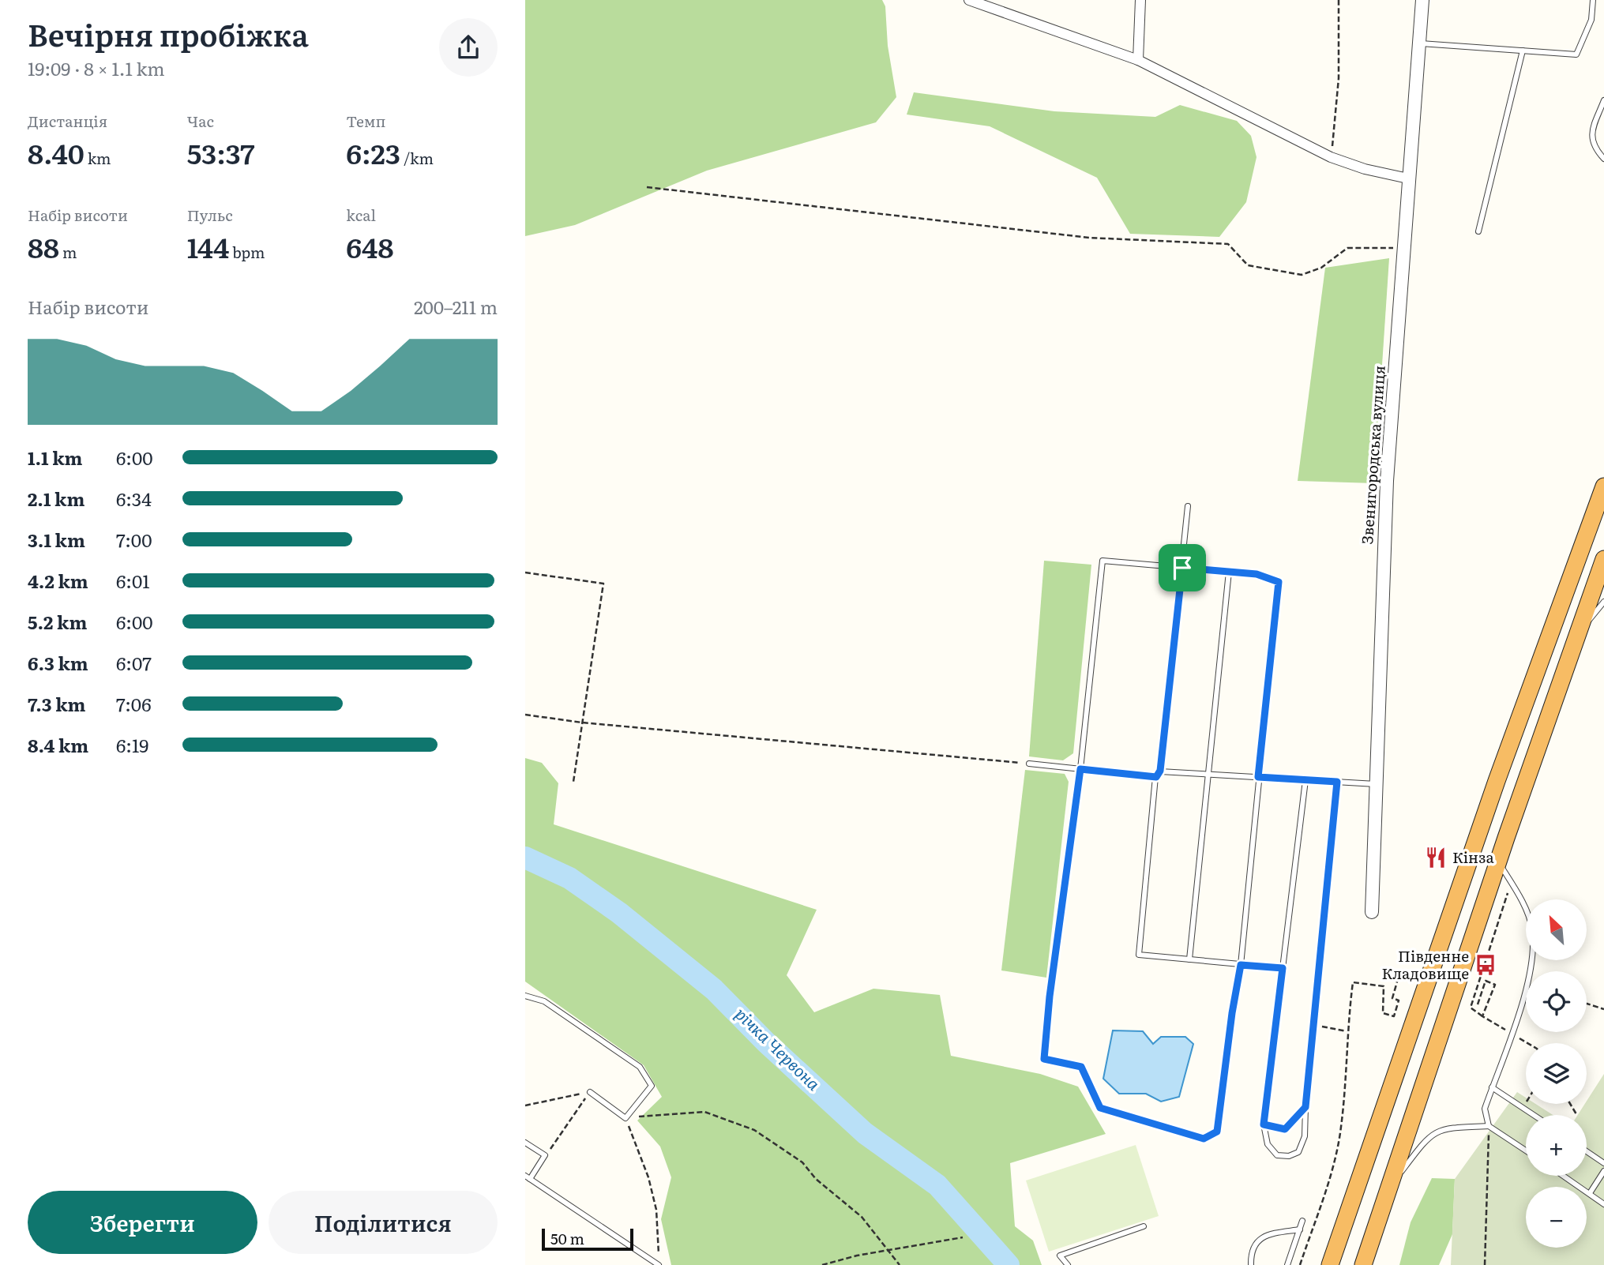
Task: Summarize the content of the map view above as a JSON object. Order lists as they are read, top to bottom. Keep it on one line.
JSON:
{"streets":{"street":["Звенигородська вулиця"]},"water":["річка Червона"],"places":{"restaurant":["Кінза"],"bus stop":["Південне Кладовище"]},"scale_bar":"50 m","north":"top left","page":{"heading":["Вечірня пробіжка","19:09 · 8 × 1.1 km"],"stats":[["Дистанція","8.40 km"],["Час","53:37"],["Темп","6:23 /km"],["Набір висоти","88 m"],["Пульс","144 bpm"],["kcal","648"]],"chart":["Набір висоти","200–211 m"],"list":[{"name":"1.1 km","note":"6:00"},{"name":"2.1 km","note":"6:34"},{"name":"3.1 km","note":"7:00"},{"name":"4.2 km","note":"6:01"},{"name":"5.2 km","note":"6:00"},{"name":"6.3 km","note":"6:07"},{"name":"7.3 km","note":"7:06"},{"name":"8.4 km","note":"6:19"}],"map_buttons":["+","−"],"buttons":["Зберегти","Поділитися"],"scale":"50 m"}}
